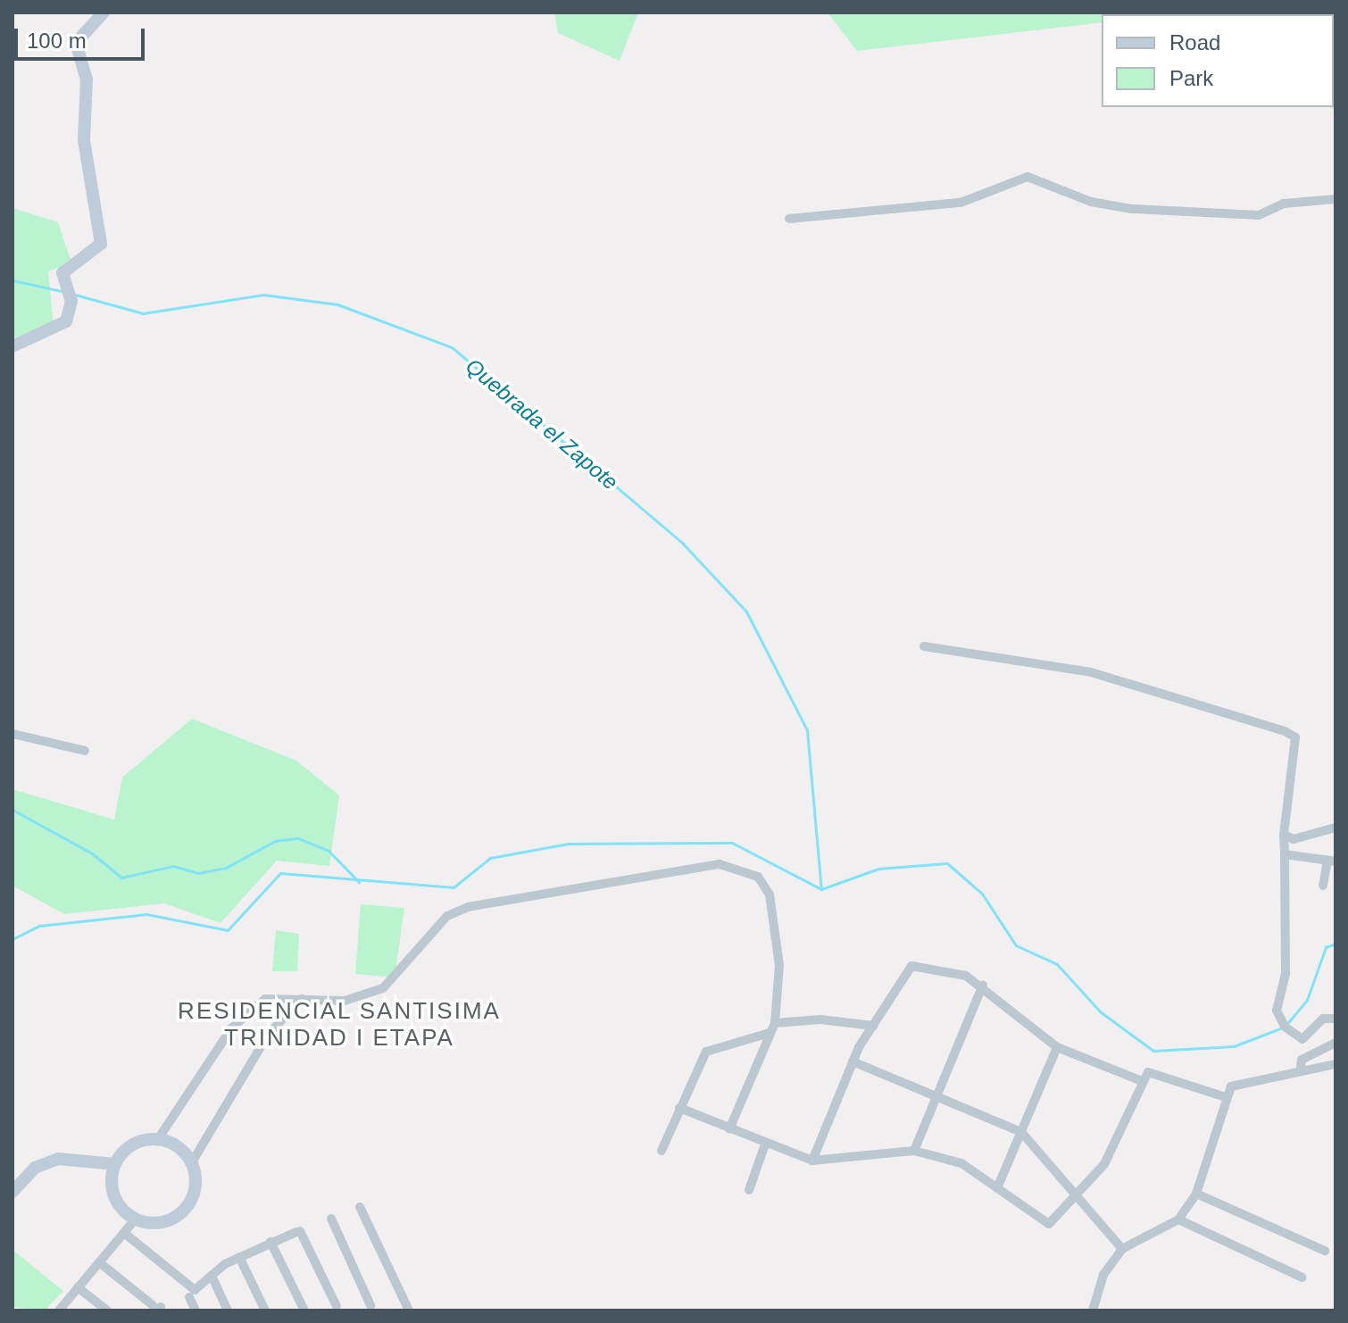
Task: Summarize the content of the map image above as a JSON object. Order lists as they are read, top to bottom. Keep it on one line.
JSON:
{"districts":["RESIDENCIAL SANTISIMA TRINIDAD I ETAPA"],"water":["Quebrada el Zapote"],"legend":["Road","Park"],"scale_bar":"100 m"}
